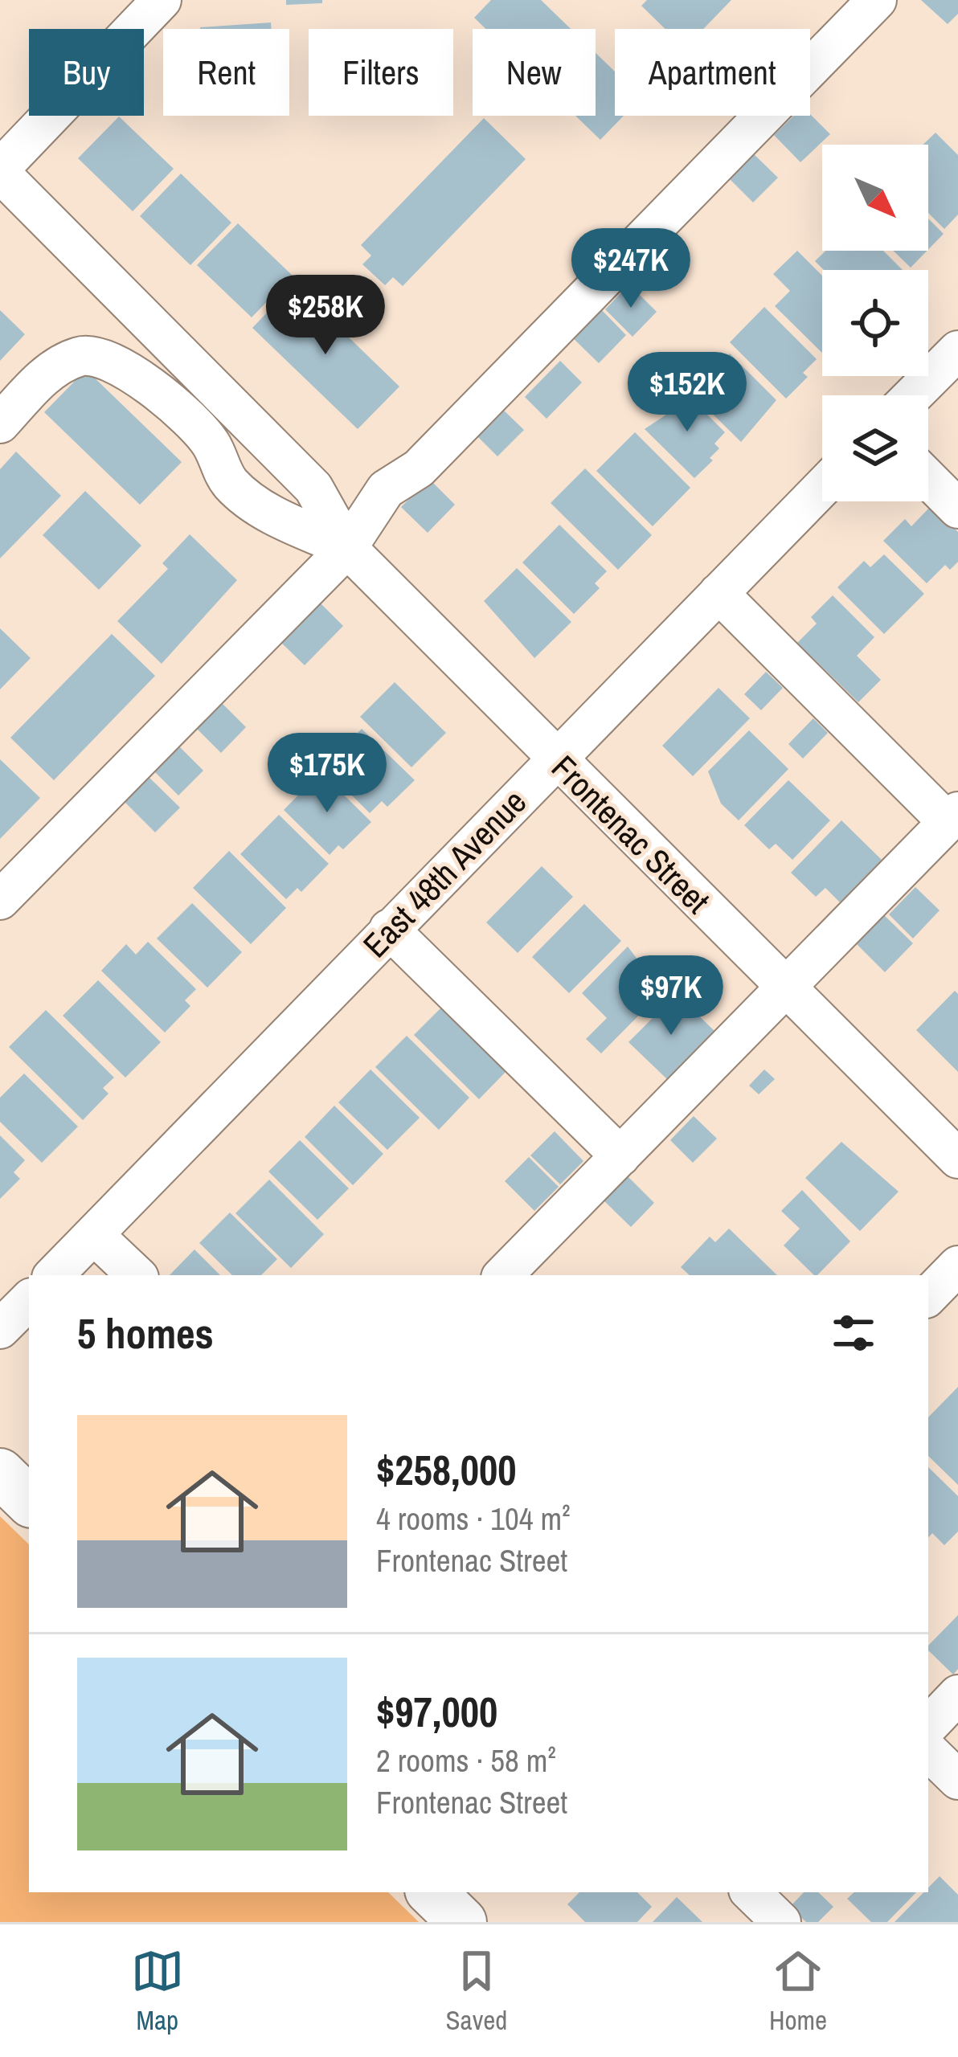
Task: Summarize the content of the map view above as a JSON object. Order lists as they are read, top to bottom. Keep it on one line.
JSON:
{"streets":{"street":["Frontenac Street","East 48th Avenue"]},"crossings":[["Frontenac Street","East 48th Avenue"]],"north":"bottom right","page":{"chip":["Buy","Rent","Filters","New","Apartment"],"price":["$247K","$258K","$152K","$175K","$97K"],"heading":"5 homes","list":[{"name":"$258,000","note":"4 rooms · 104 m² · Frontenac Street"},{"name":"$97,000","note":"2 rooms · 58 m² · Frontenac Street"}],"tabs":["Map","Saved","Home"]}}
